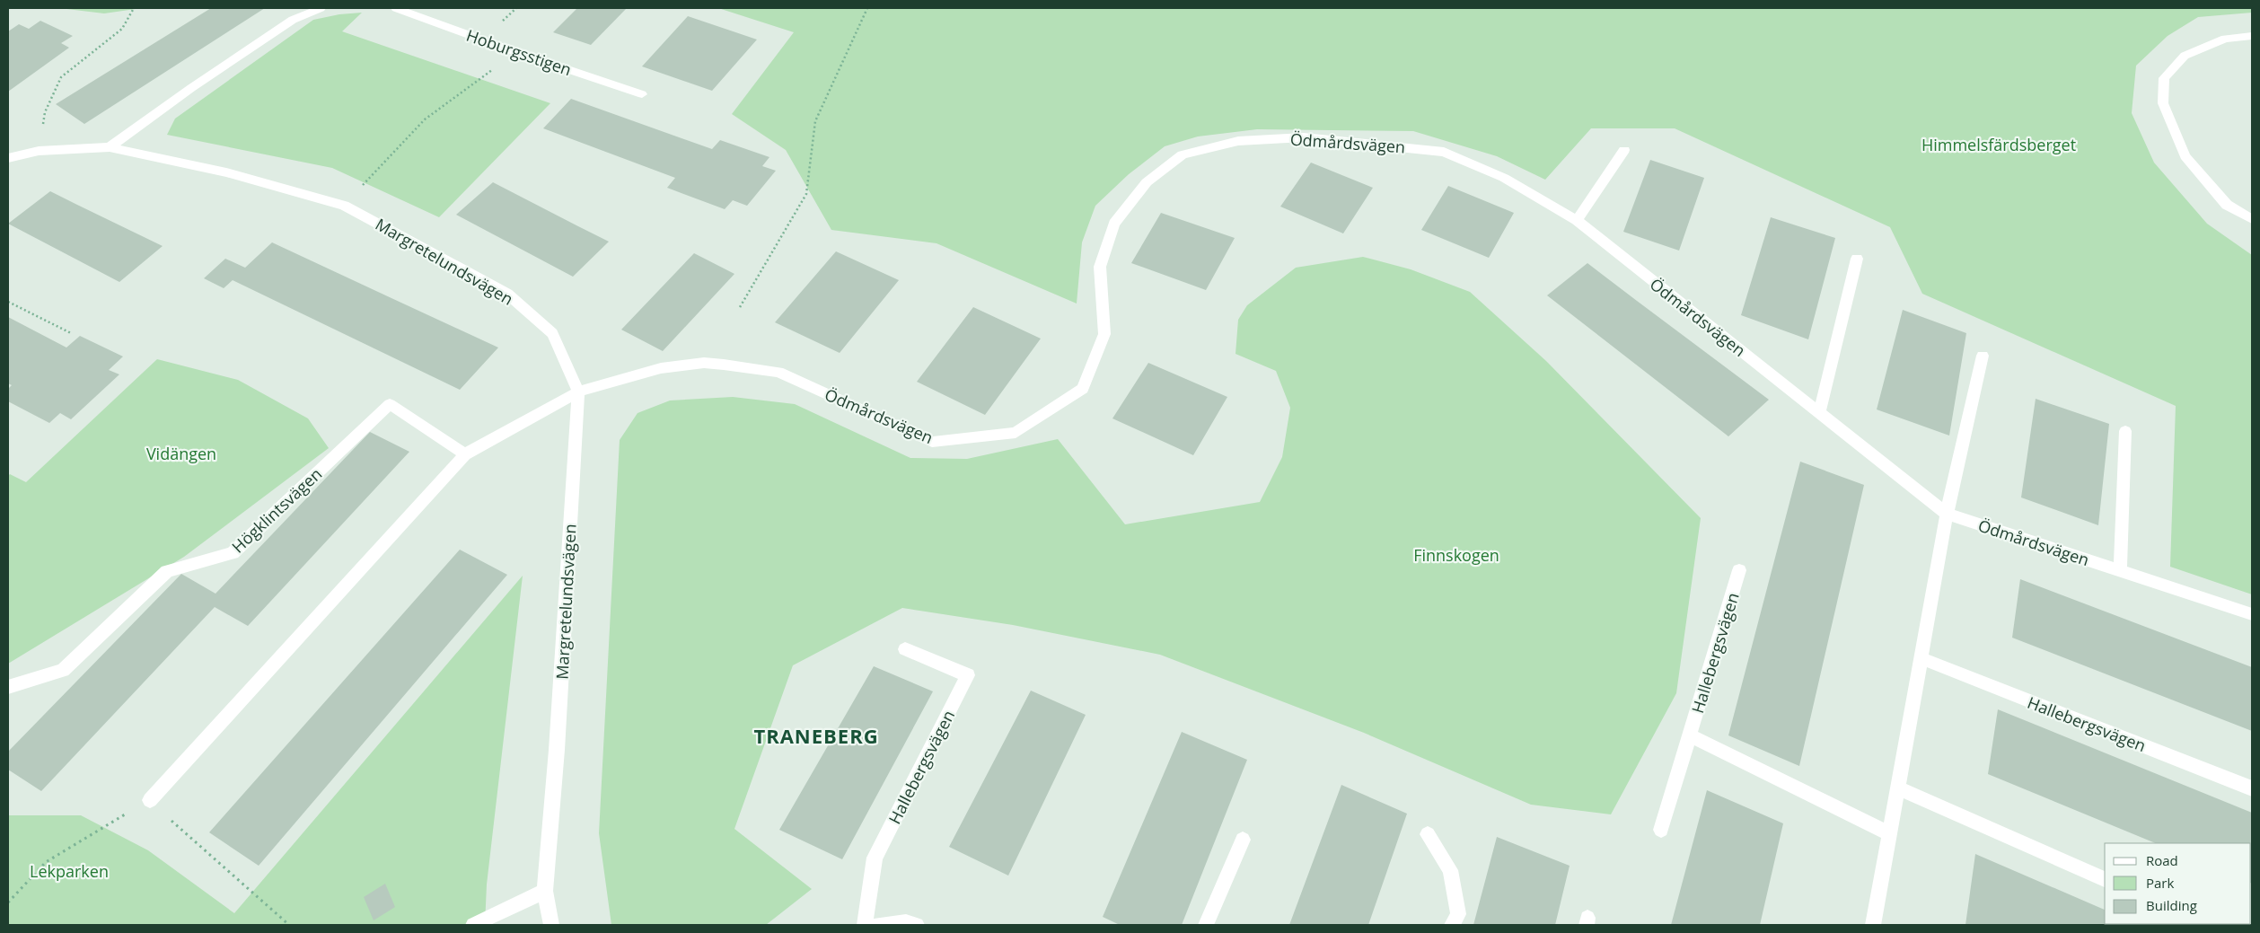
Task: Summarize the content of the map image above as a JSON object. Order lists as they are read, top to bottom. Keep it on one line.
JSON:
{"streets":{"street":["Hoburgsstigen","Ödmårdsvägen","Margretelundsvägen","Högklintsvägen","Hallebergsvägen"]},"crossings":[["Ödmårdsvägen","Margretelundsvägen"]],"districts":["TRANEBERG"],"parks":["Himmelsfärdsberget","Vidängen","Finnskogen","Lekparken"],"legend":["Road","Park","Building"]}
